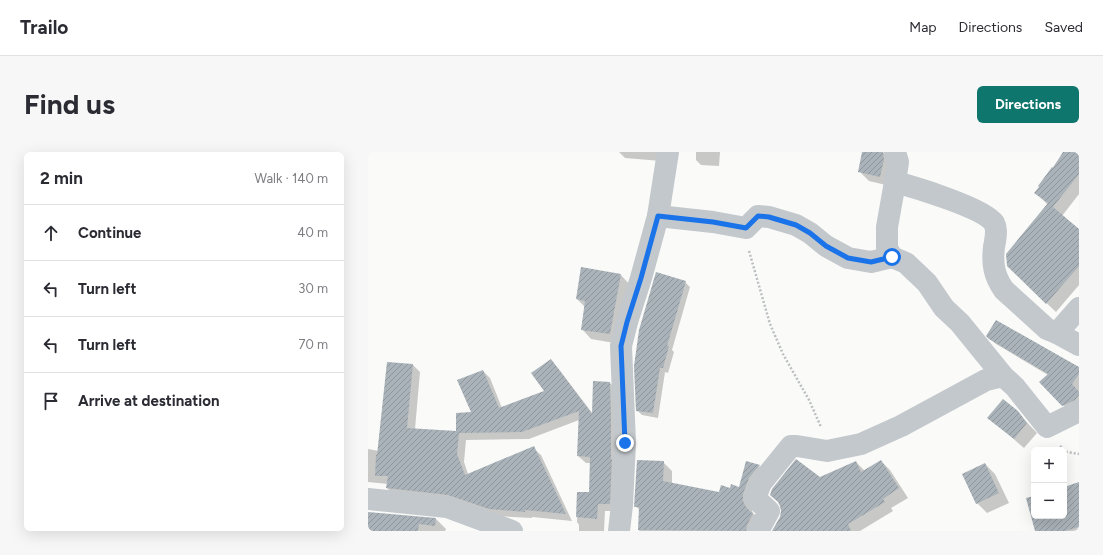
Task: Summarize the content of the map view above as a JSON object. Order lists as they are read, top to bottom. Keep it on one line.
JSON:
{"page":{"header":"Trailo","nav":["Map","Directions","Saved"],"buttons":"Directions","title":"Find us","heading":["2 min","Walk · 140 m"],"list":[["Continue","40 m"],["Turn left","30 m"],["Turn left","70 m"],"Arrive at destination"],"map_buttons":["+","−"]}}
